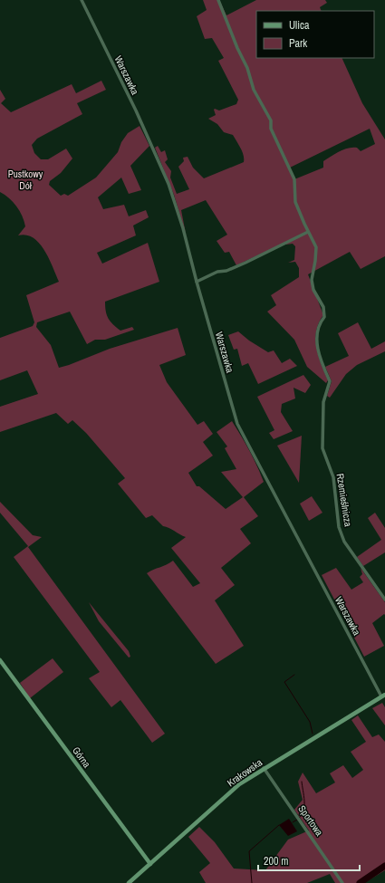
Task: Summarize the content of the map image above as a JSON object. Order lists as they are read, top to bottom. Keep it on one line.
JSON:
{"streets":{"main road":["Górna","Krakowska"],"street":["Warszawka","Rzemieślnicza","Sportowa"]},"crossings":[["Warszawka","Krakowska"],["Górna","Krakowska"],["Krakowska","Sportowa"]],"parks":["Pustkowy Dół"],"legend":["Ulica","Park"],"scale_bar":"200 m"}
